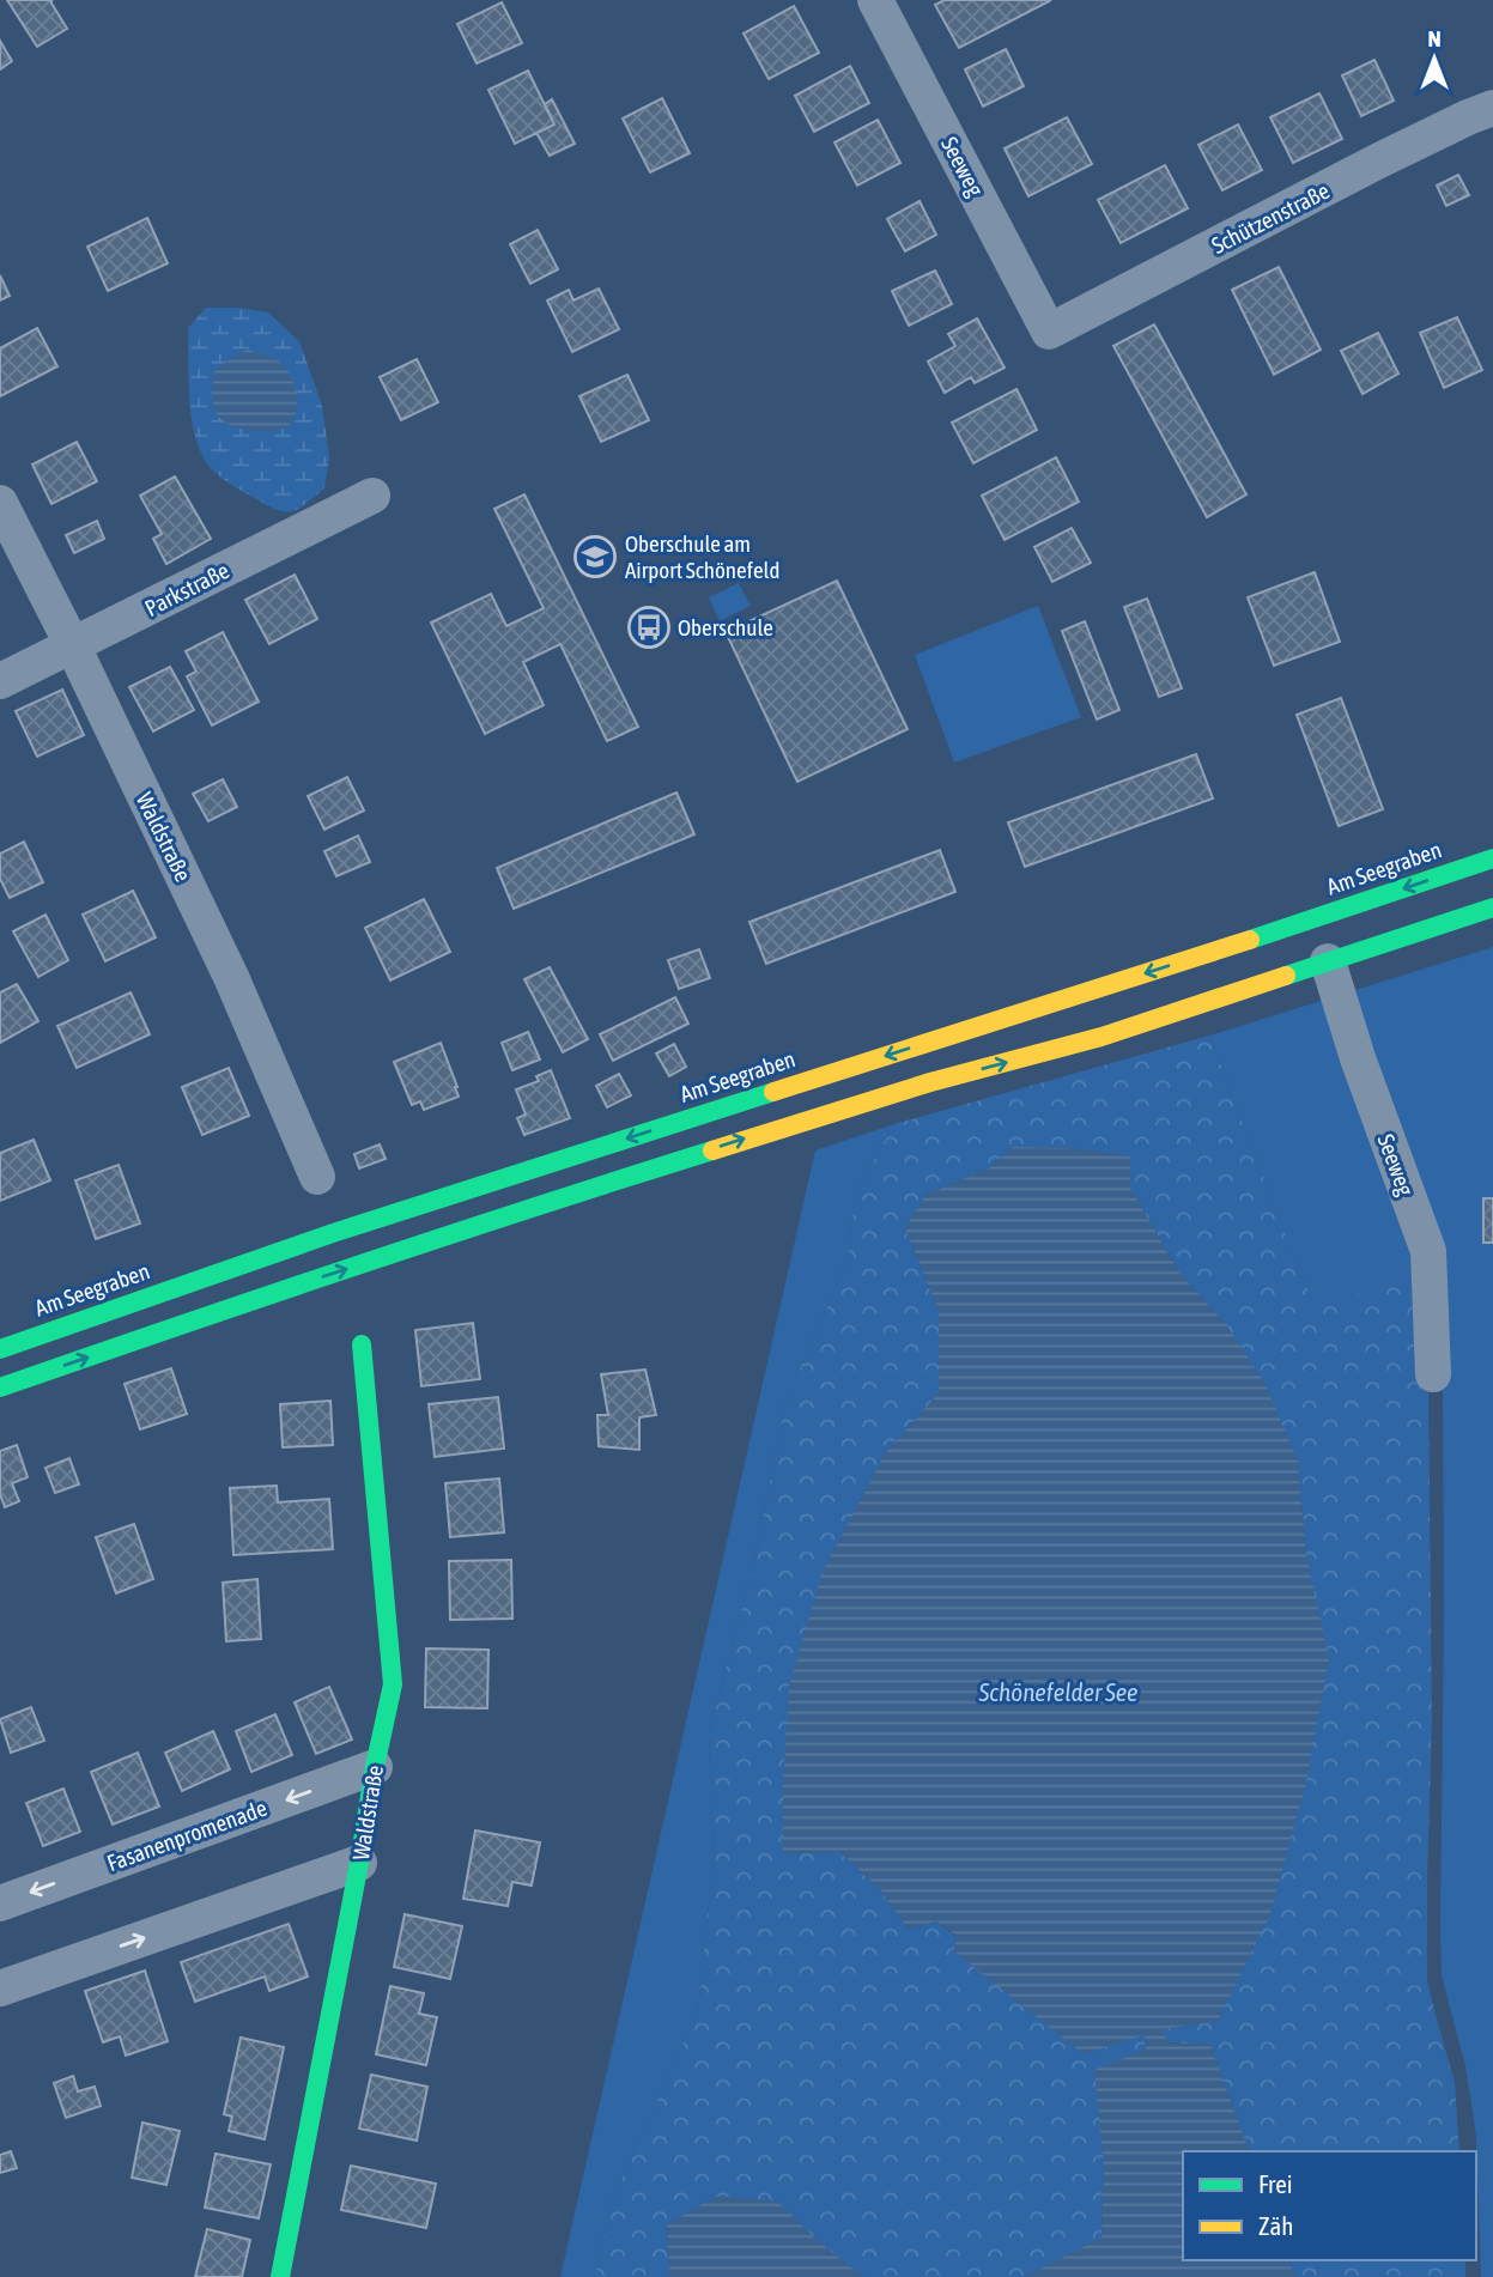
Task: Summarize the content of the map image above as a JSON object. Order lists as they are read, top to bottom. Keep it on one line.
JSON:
{"streets":{"main road":["Waldstraße","Am Seegraben"],"street":["Seeweg","Schützenstraße","Parkstraße","Fasanenpromenade"]},"crossings":[["Seeweg","Schützenstraße"],["Parkstraße","Waldstraße"],["Waldstraße","Fasanenpromenade"]],"water":["Schönefelder See"],"places":{"school or university":["Oberschule am Airport Schönefeld"],"bus stop":["Oberschule"]},"legend":["Frei","Zäh"],"north":"top"}
